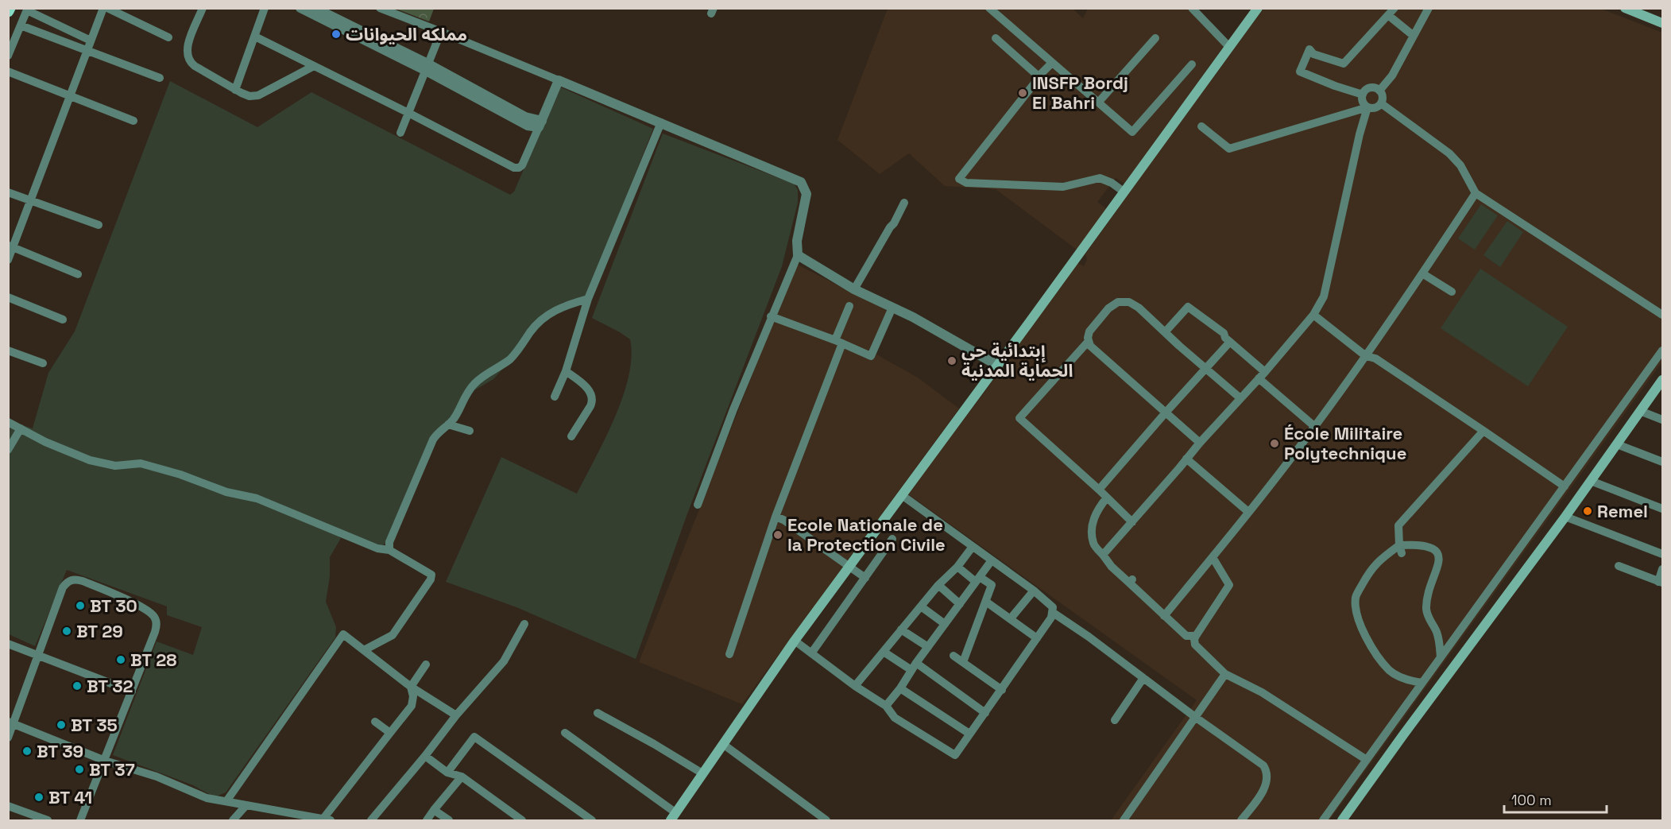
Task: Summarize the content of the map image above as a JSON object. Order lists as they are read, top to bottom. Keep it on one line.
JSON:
{"places":["مملكه الحيوانات","INSFP Bordj El Bahri","إبتدائية حي الحماية المدنية","École Militaire Polytechnique","Remel","Ecole Nationale de la Protection Civile","BT 30","BT 29","BT 28","BT 32","BT 35","BT 39","BT 37","BT 41"],"scale_bar":"100 m"}
